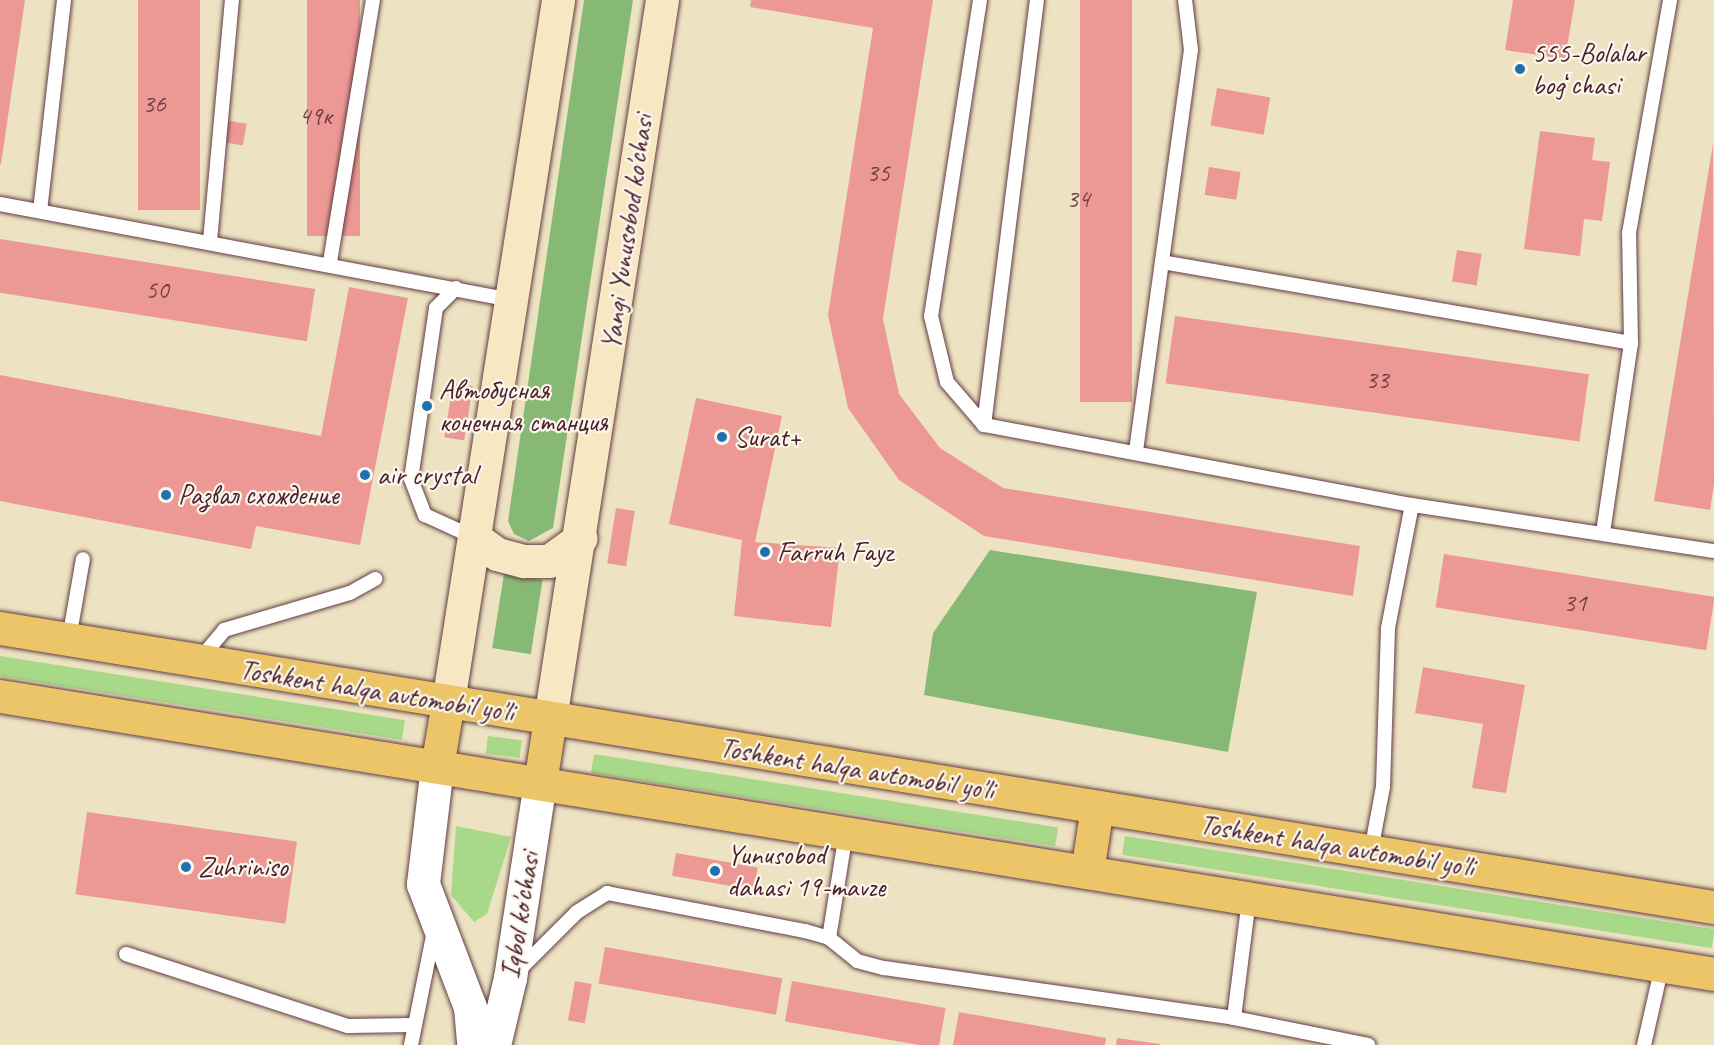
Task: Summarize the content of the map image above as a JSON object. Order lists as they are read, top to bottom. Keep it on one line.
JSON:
{"streets":{"highway":["Yangi Yunusobod ko'chasi","Toshkent halqa avtomobil yo'li"],"street":["Iqbol ko'chasi"]},"crossings":[["Yangi Yunusobod ko'chasi","Toshkent halqa avtomobil yo'li"],["Yangi Yunusobod ko'chasi","Iqbol ko'chasi"]],"places":["555-Bolalar bogʻchasi","Автобусная конечная станция","Surat+","air crystal","Развал схождение","Farruh Fayz","Zuhriniso","Yunusobod dahasi 19-mavze"],"house_numbers":["36","49к","35","34","50","33","31"]}
